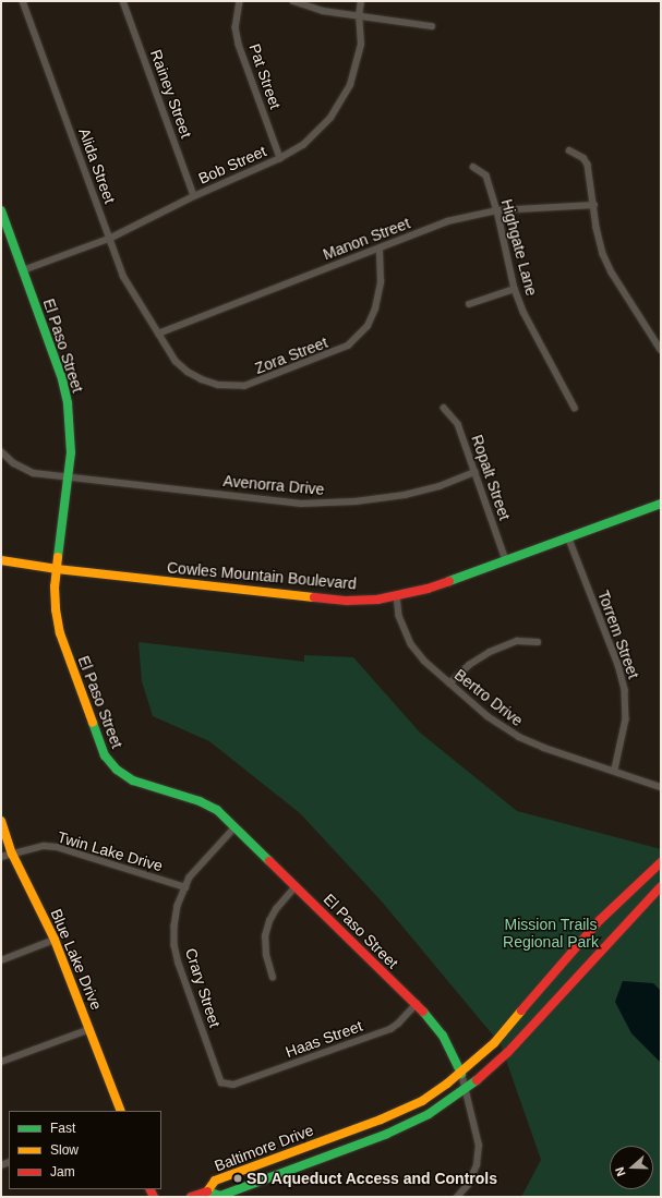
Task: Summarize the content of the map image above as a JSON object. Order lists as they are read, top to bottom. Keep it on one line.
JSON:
{"streets":{"street":["Pat Street","Rainey Street","Bob Street","Alida Street","Manon Street","Highgate Lane","El Paso Street","Zora Street","Ropalt Street","Avenorra Drive","Cowles Mountain Boulevard","Torrem Street","Bertro Drive","Twin Lake Drive","Blue Lake Drive","Crary Street","Haas Street","Baltimore Drive"]},"crossings":[["Pat Street","Bob Street"],["Rainey Street","Bob Street"],["Bob Street","Alida Street"],["Bob Street","El Paso Street"],["Alida Street","Manon Street"],["Alida Street","Zora Street"],["Manon Street","Highgate Lane"],["Manon Street","Zora Street"],["El Paso Street","Avenorra Drive"],["El Paso Street","Cowles Mountain Boulevard"],["El Paso Street","Crary Street"],["El Paso Street","Haas Street"],["El Paso Street","Baltimore Drive"],["Ropalt Street","Avenorra Drive"],["Ropalt Street","Cowles Mountain Boulevard"],["Cowles Mountain Boulevard","Torrem Street"],["Cowles Mountain Boulevard","Bertro Drive"],["Torrem Street","Bertro Drive"],["Twin Lake Drive","Blue Lake Drive"],["Twin Lake Drive","Crary Street"],["Crary Street","Haas Street"]],"parks":["Mission Trails Regional Park"],"places":["SD Aqueduct Access and Controls"],"legend":["Fast","Slow","Jam"],"north":"left"}
